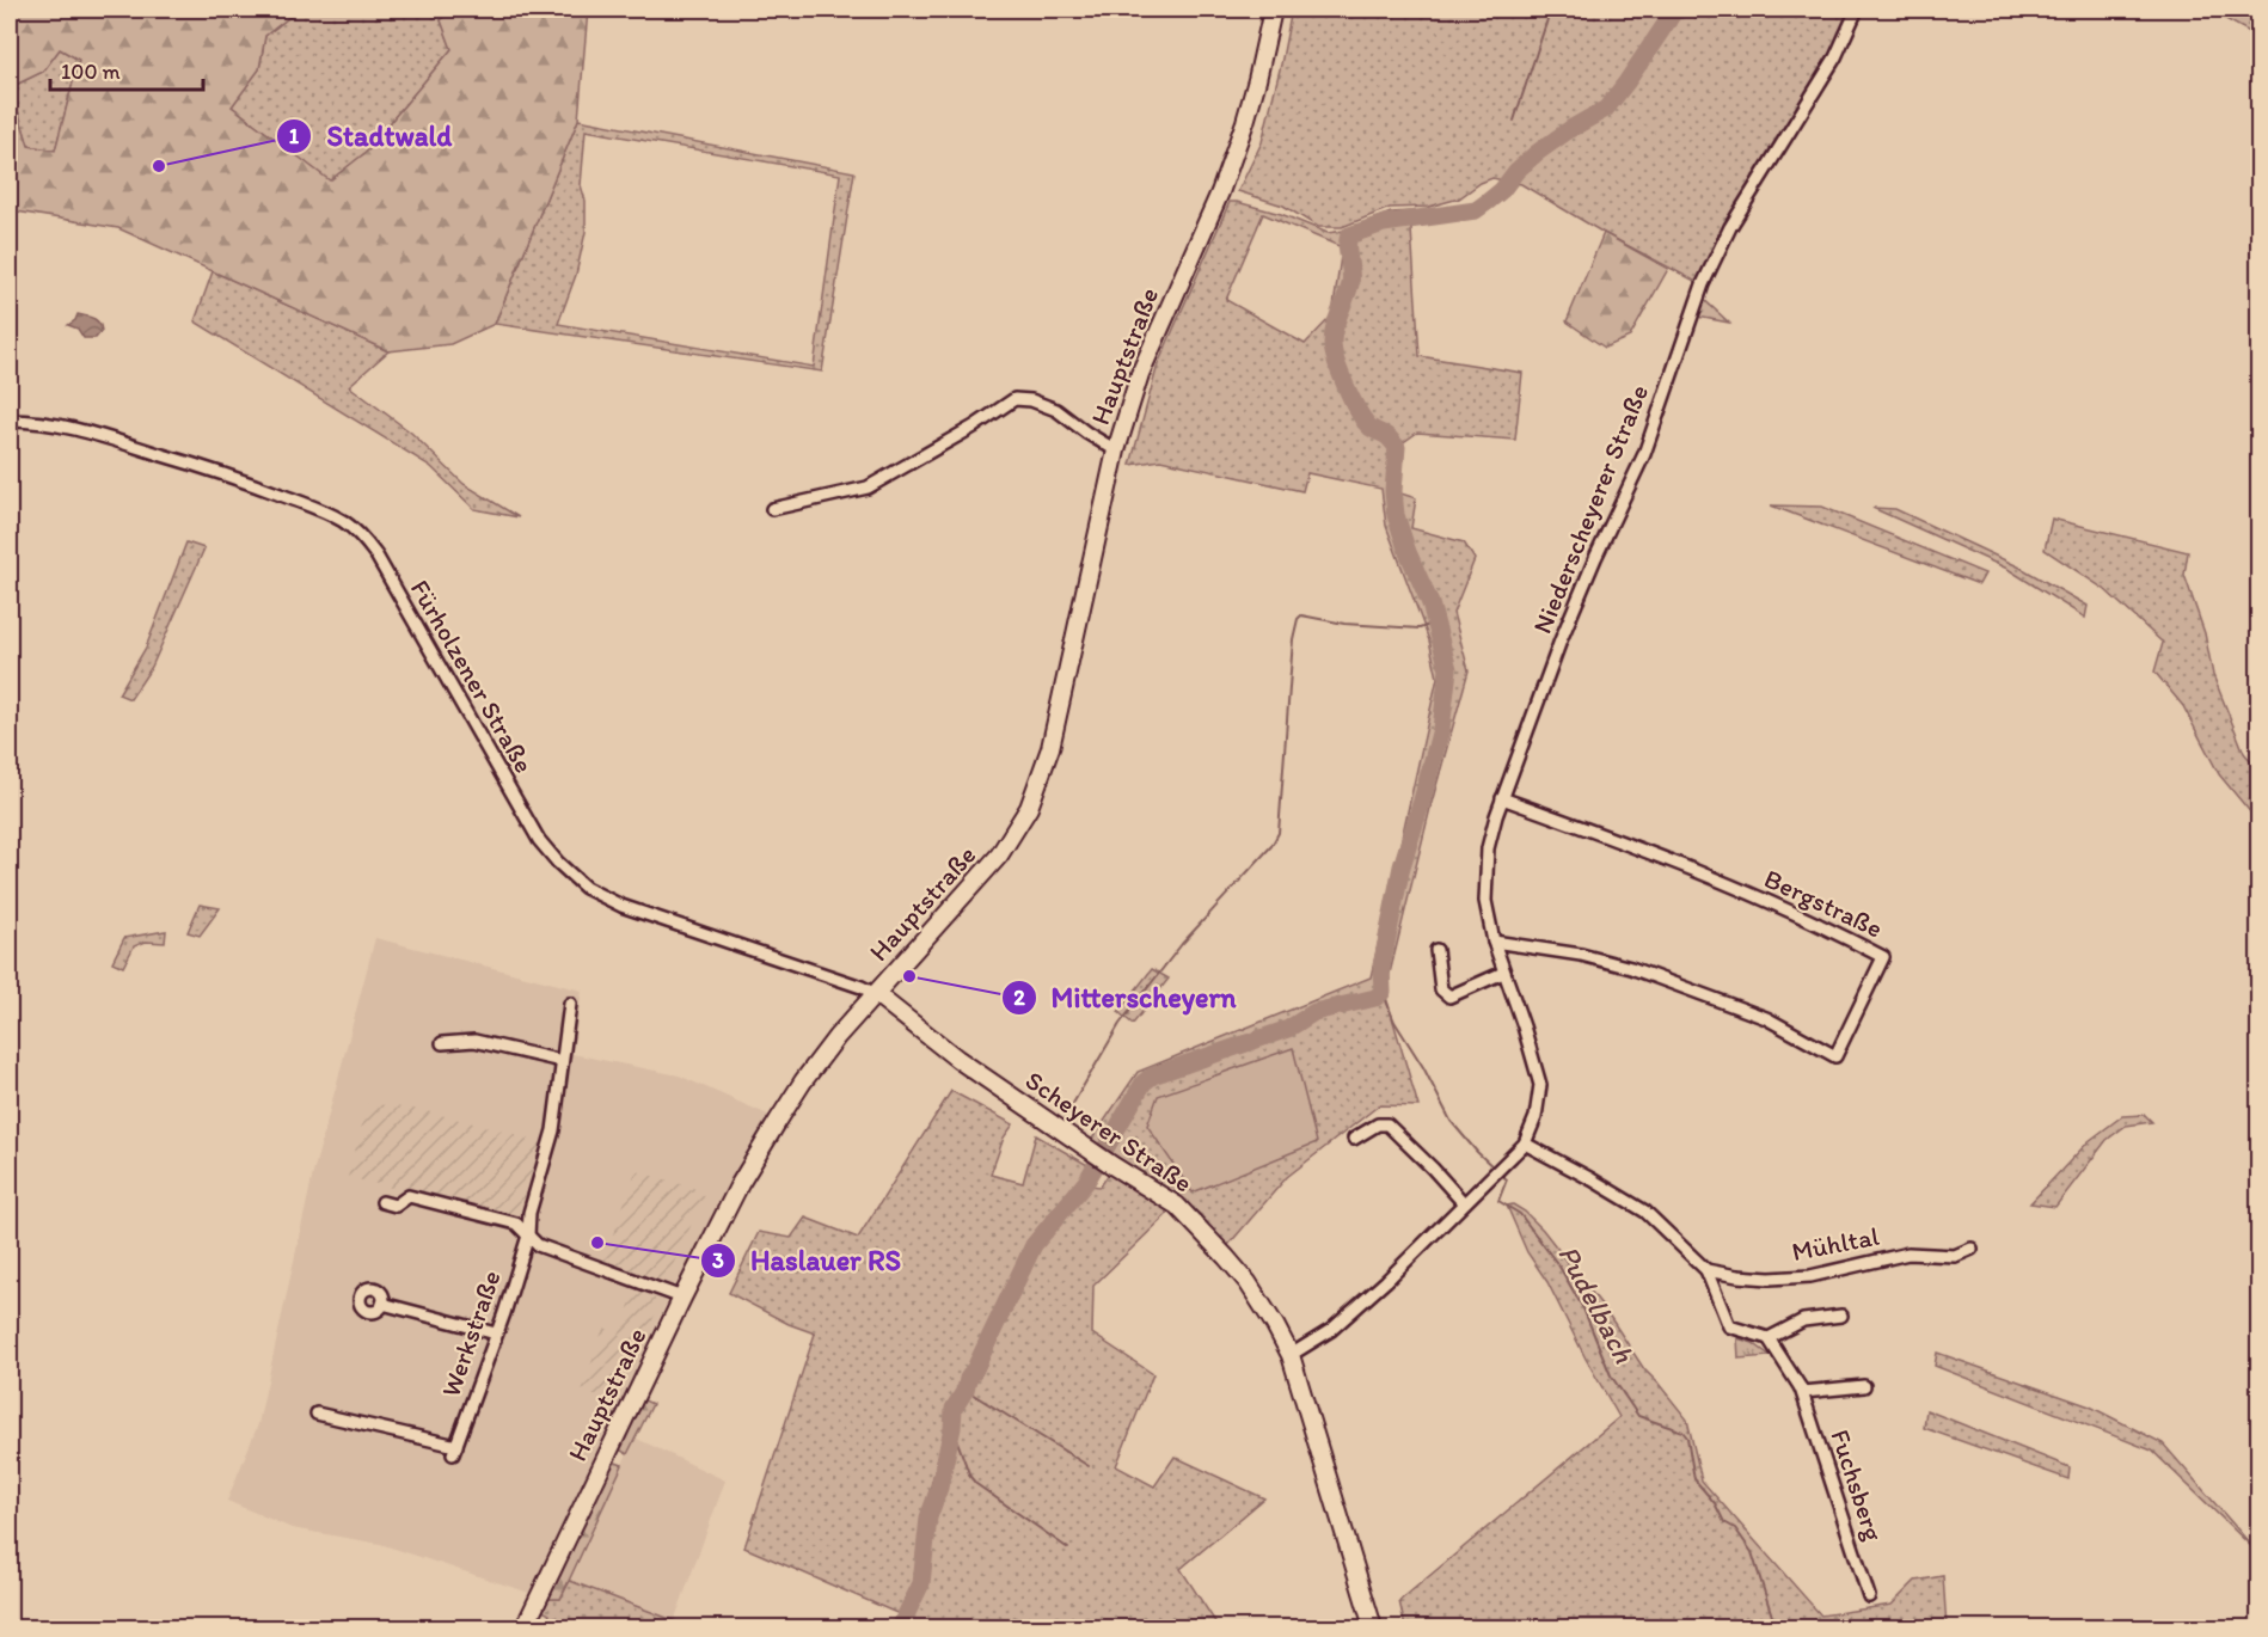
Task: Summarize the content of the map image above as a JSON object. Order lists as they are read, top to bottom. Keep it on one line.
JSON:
{"streets":{"main road":["Hauptstraße","Scheyerer Straße"],"street":["Niederscheyerer Straße","Fürholzener Straße","Bergstraße","Mühltal","Werkstraße","Fuchsberg"]},"crossings":[["Hauptstraße","Fürholzener Straße"],["Hauptstraße","Scheyerer Straße"],["Niederscheyerer Straße","Bergstraße"],["Niederscheyerer Straße","Scheyerer Straße"],["Fürholzener Straße","Scheyerer Straße"]],"water":["Pudelbach"],"places":["Stadtwald","Mitterscheyern","Haslauer RS"],"scale_bar":"100 m"}
